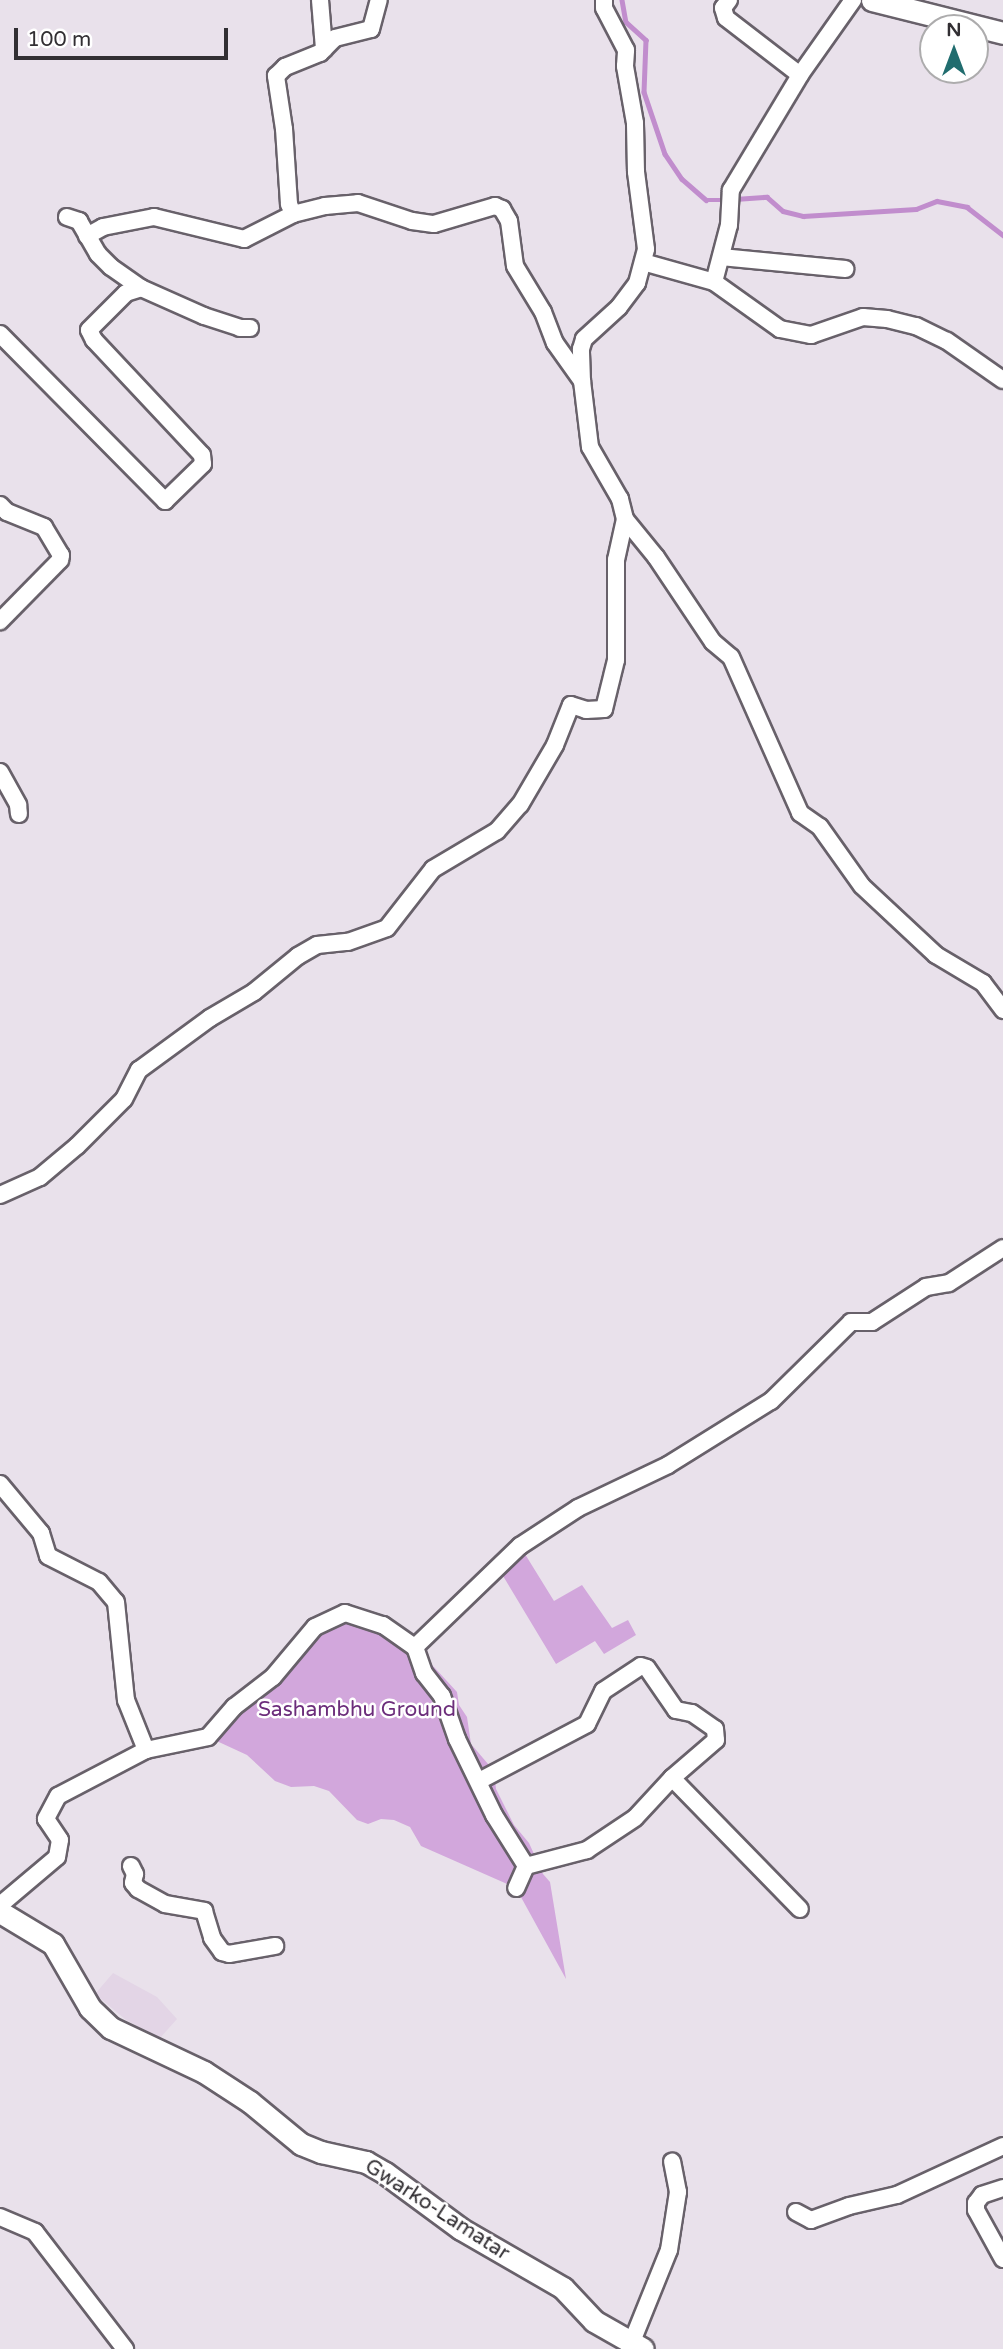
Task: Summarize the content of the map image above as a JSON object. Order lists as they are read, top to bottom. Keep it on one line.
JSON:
{"streets":{"main road":["Gwarko-Lamatar"]},"parks":["Sashambhu Ground"],"scale_bar":"100 m","north":"top"}
